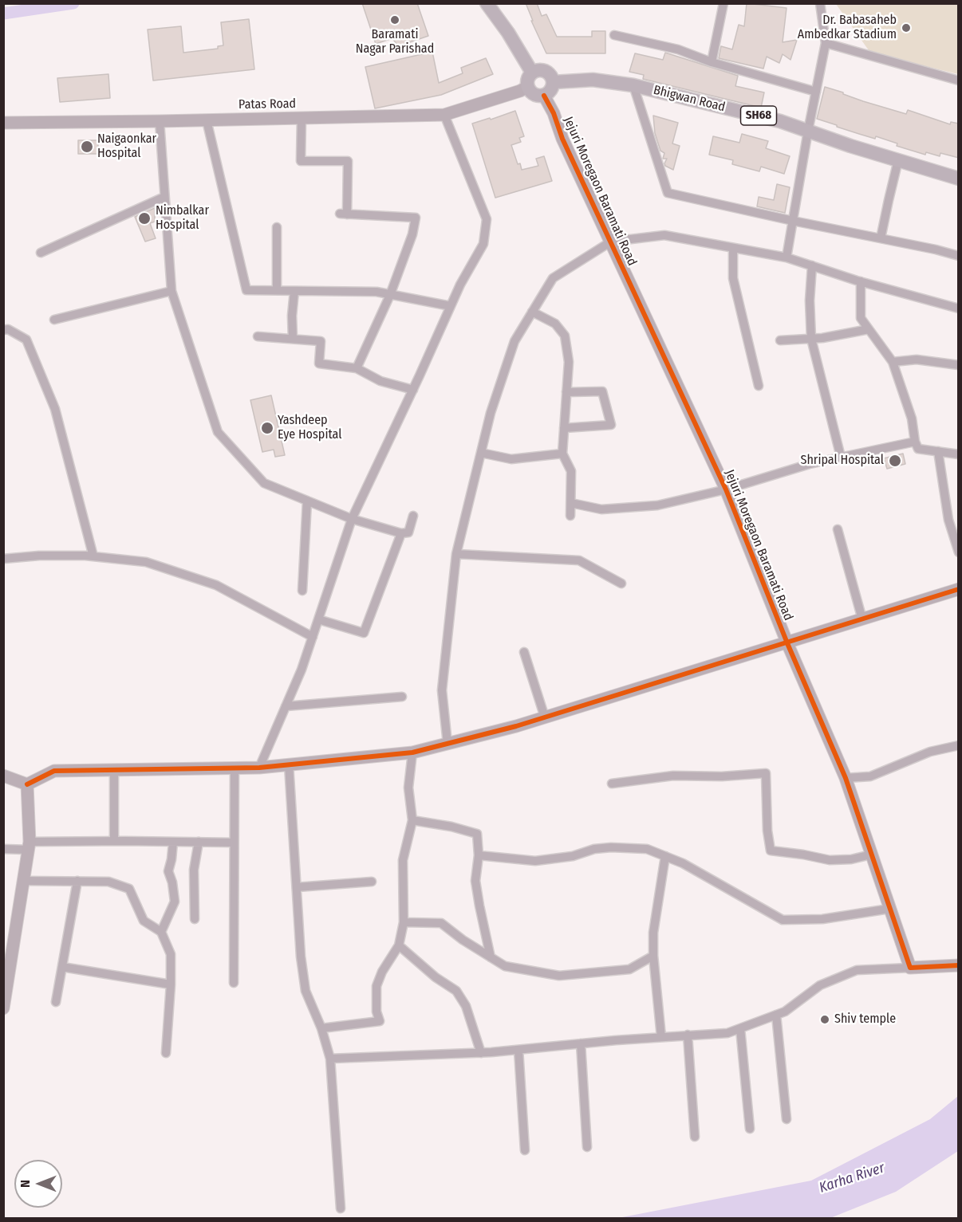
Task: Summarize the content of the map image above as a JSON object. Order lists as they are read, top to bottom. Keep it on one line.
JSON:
{"streets":{"main road":["Bhigwan Road","SH68"],"street":["Patas Road","Jejuri Moregaon Baramati Road"]},"crossings":[["Bhigwan Road","Patas Road"],["Bhigwan Road","Jejuri Moregaon Baramati Road"],["Patas Road","Jejuri Moregaon Baramati Road"]],"water":["Karha River"],"places":["Baramati Nagar Parishad","Dr. Babasaheb Ambedkar Stadium","Naigaonkar Hospital","Nimbalkar Hospital","Yashdeep Eye Hospital","Shripal Hospital","Shiv temple"],"north":"left"}
